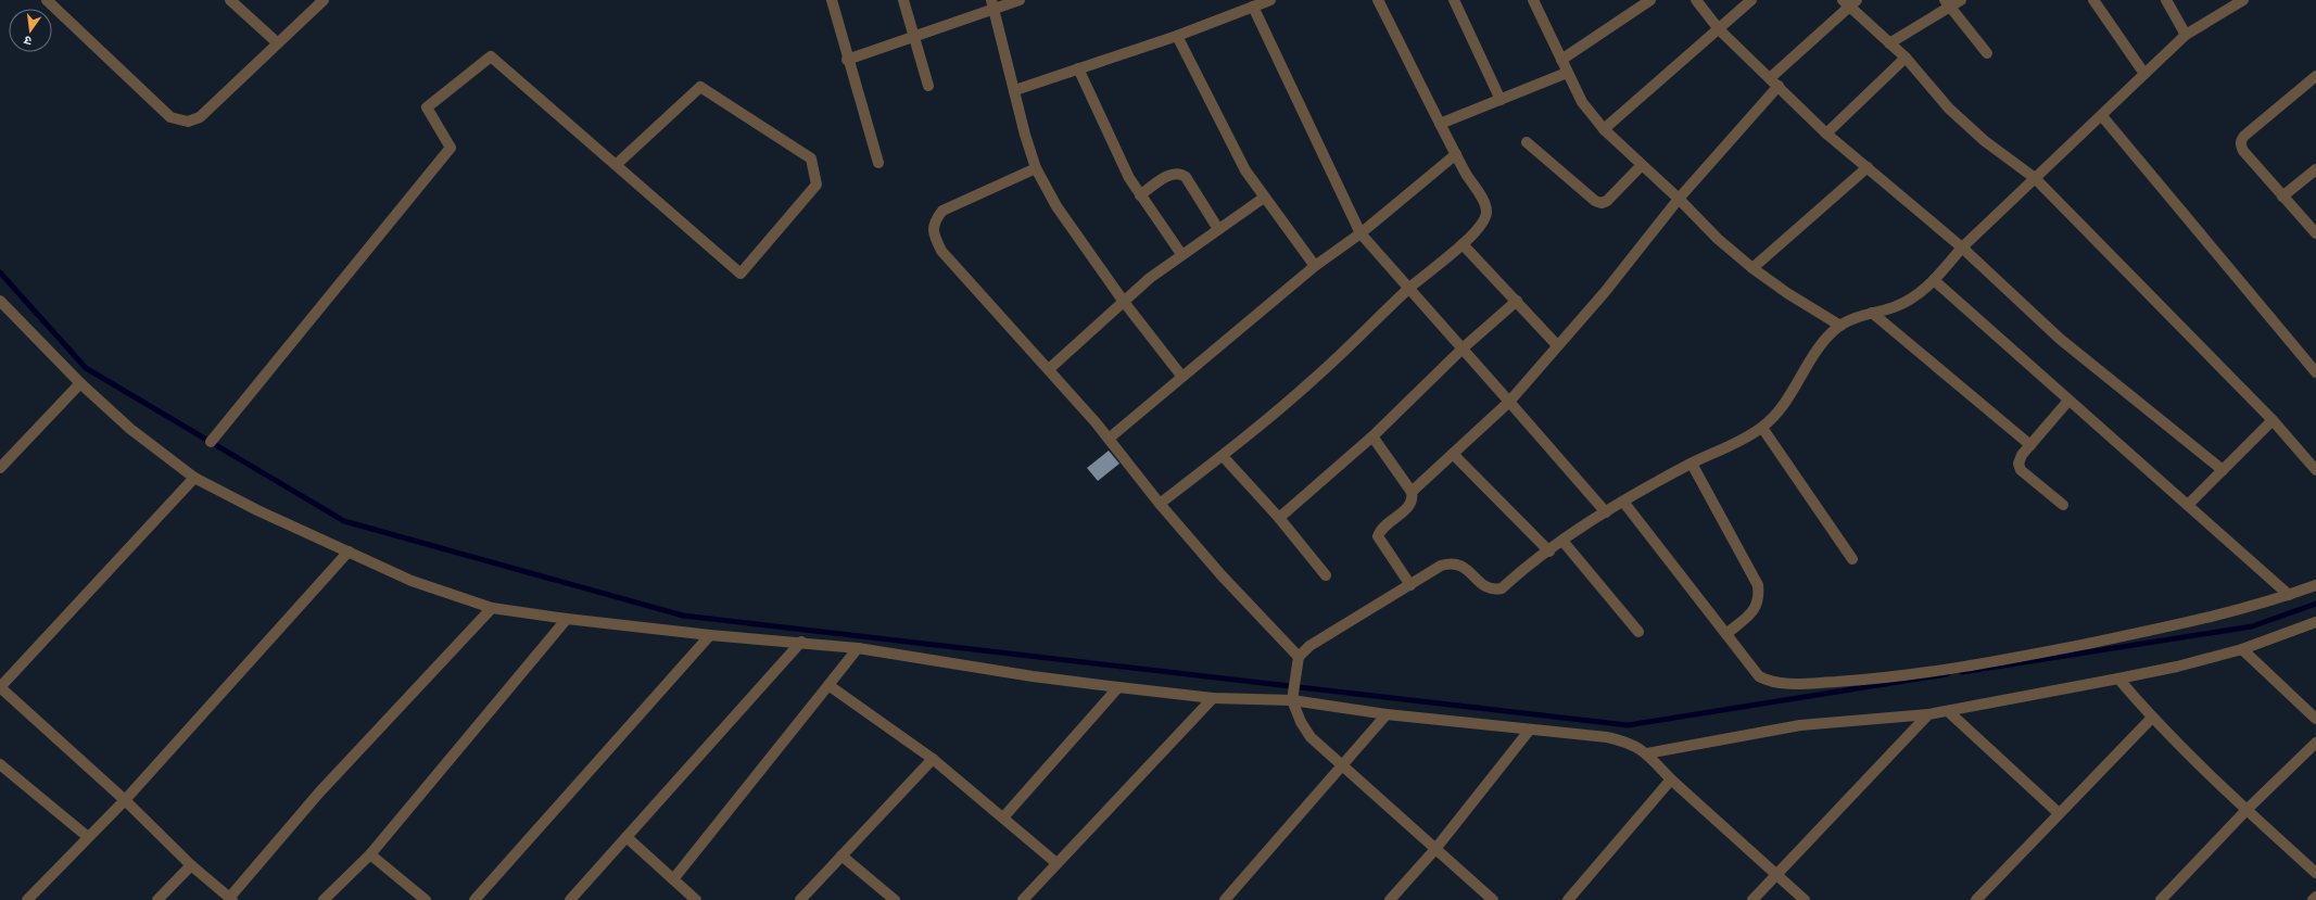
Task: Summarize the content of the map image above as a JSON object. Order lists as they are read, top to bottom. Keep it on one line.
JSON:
{"north":"bottom"}
